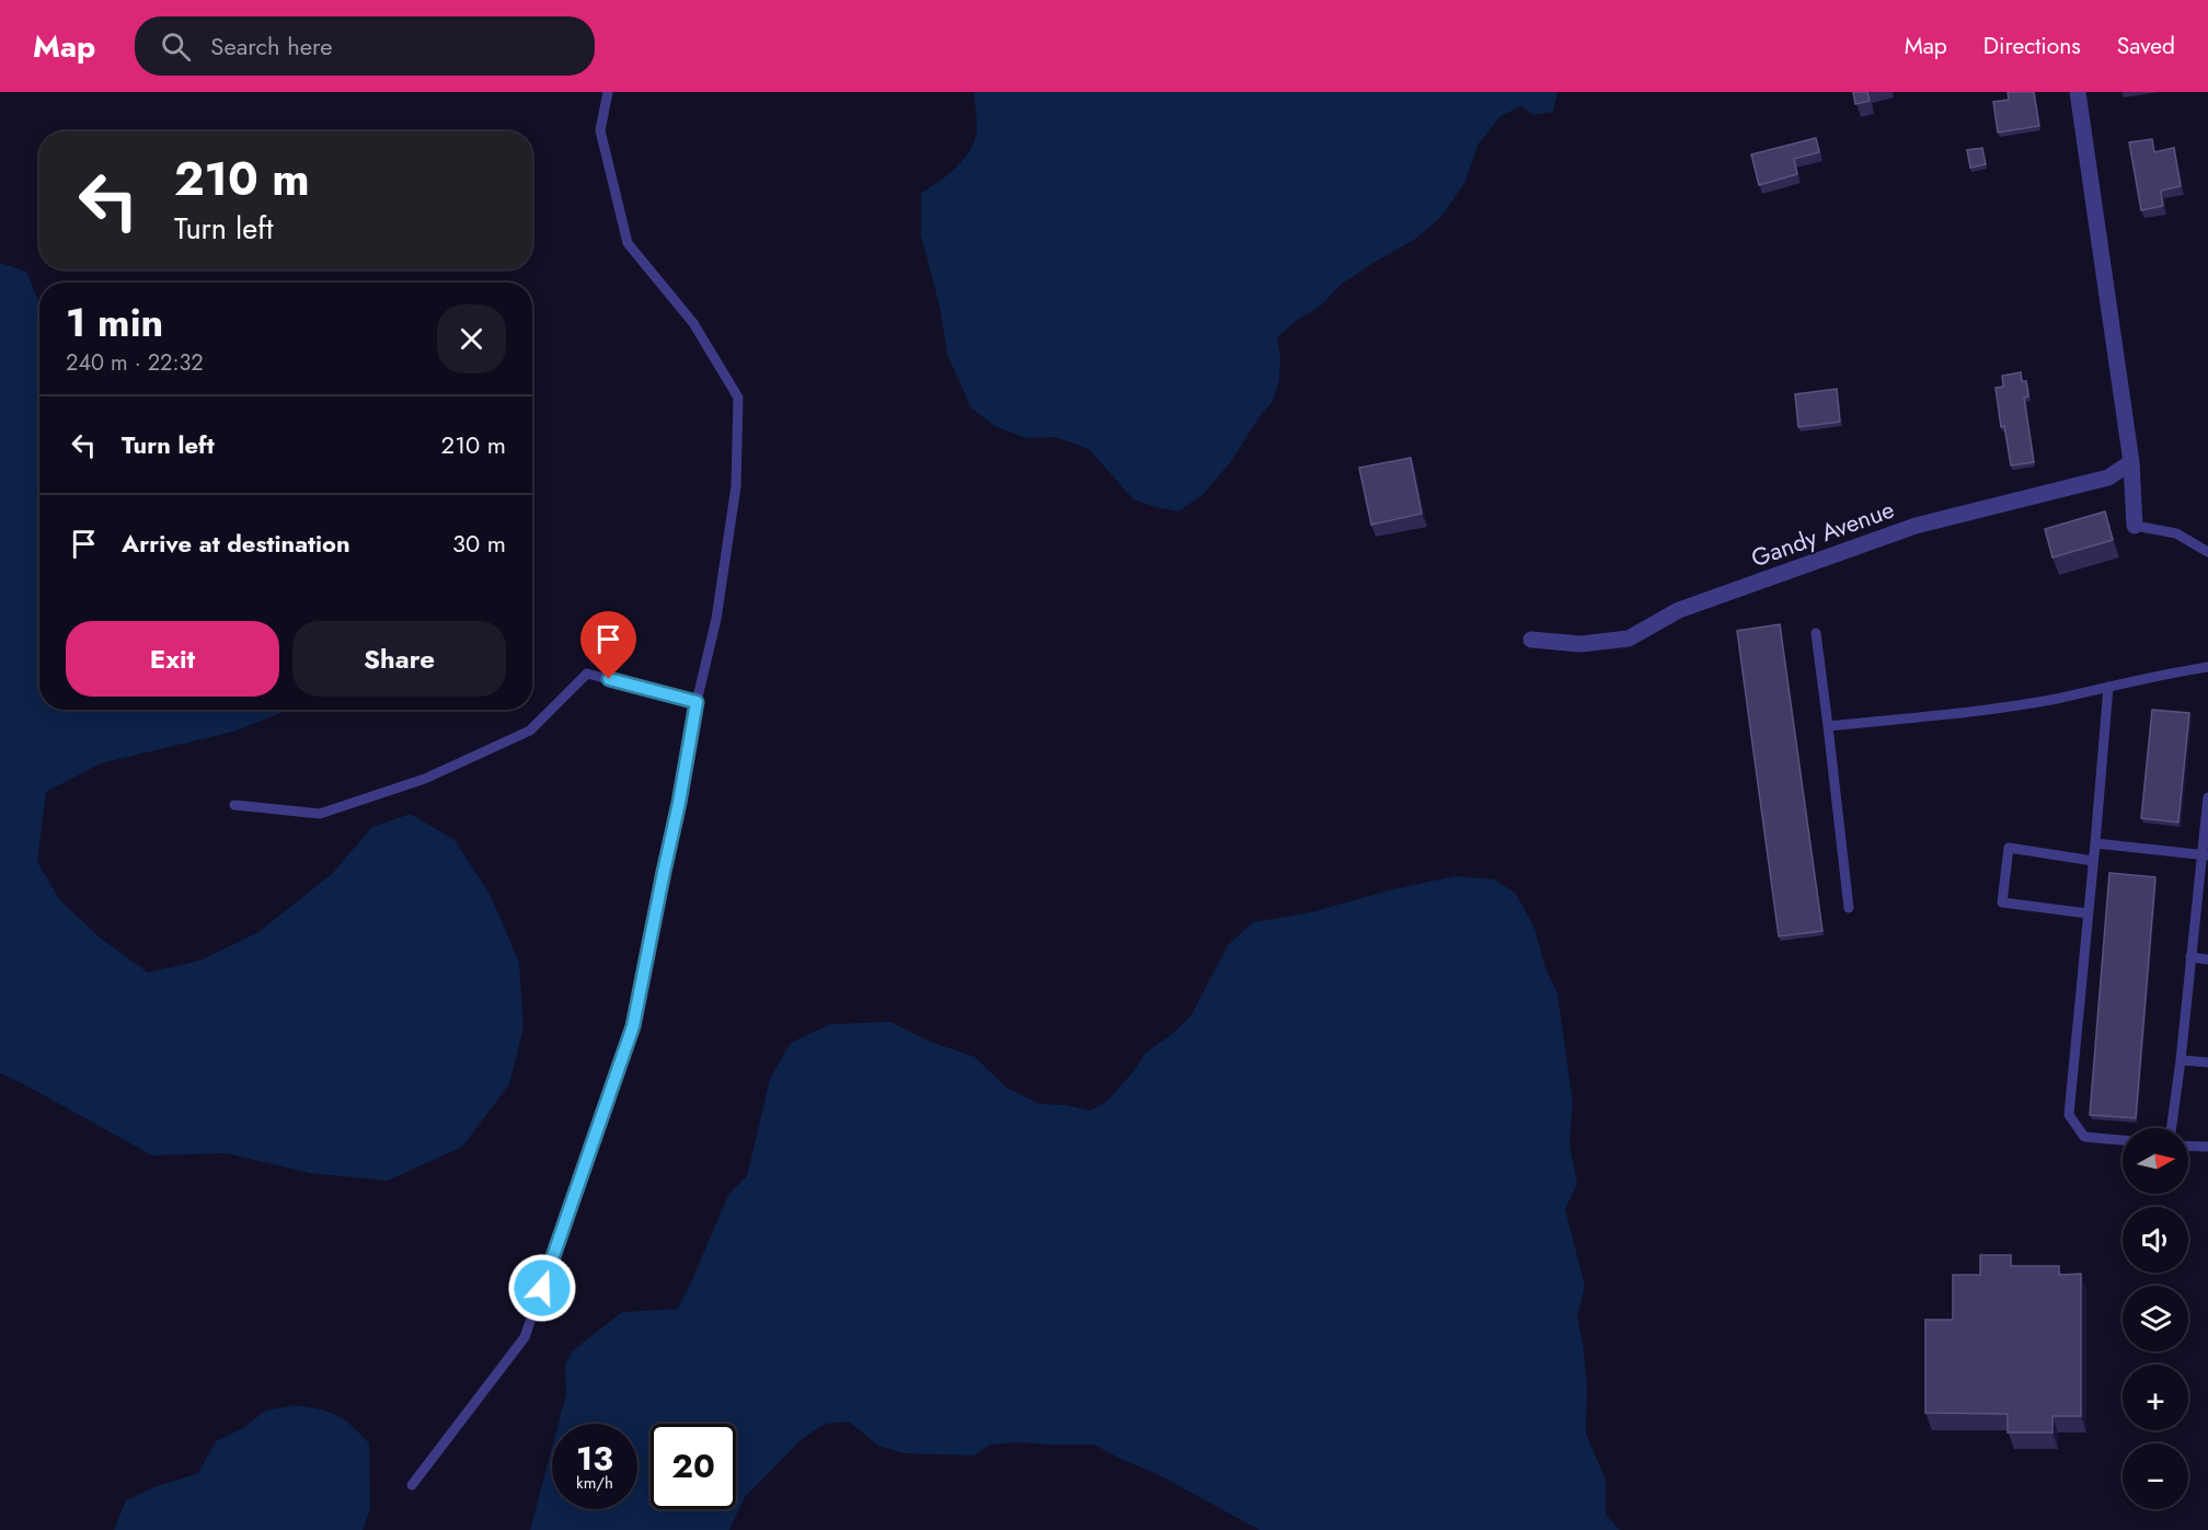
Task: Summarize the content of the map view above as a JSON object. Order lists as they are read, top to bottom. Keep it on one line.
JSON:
{"streets":{"street":["Gandy Avenue"]},"north":"right","page":{"header":"Map","search":"Search here","nav":["Map","Directions","Saved"],"turn":["210 m","Turn left"],"heading":["1 min","240 m · 22:32"],"list":[{"name":"Turn left","value":"210 m"},{"name":"Arrive at destination","value":"30 m"}],"buttons":["Exit","Share"],"map_buttons":["+","−"],"speed":"13 km/h","limit":"20"}}
